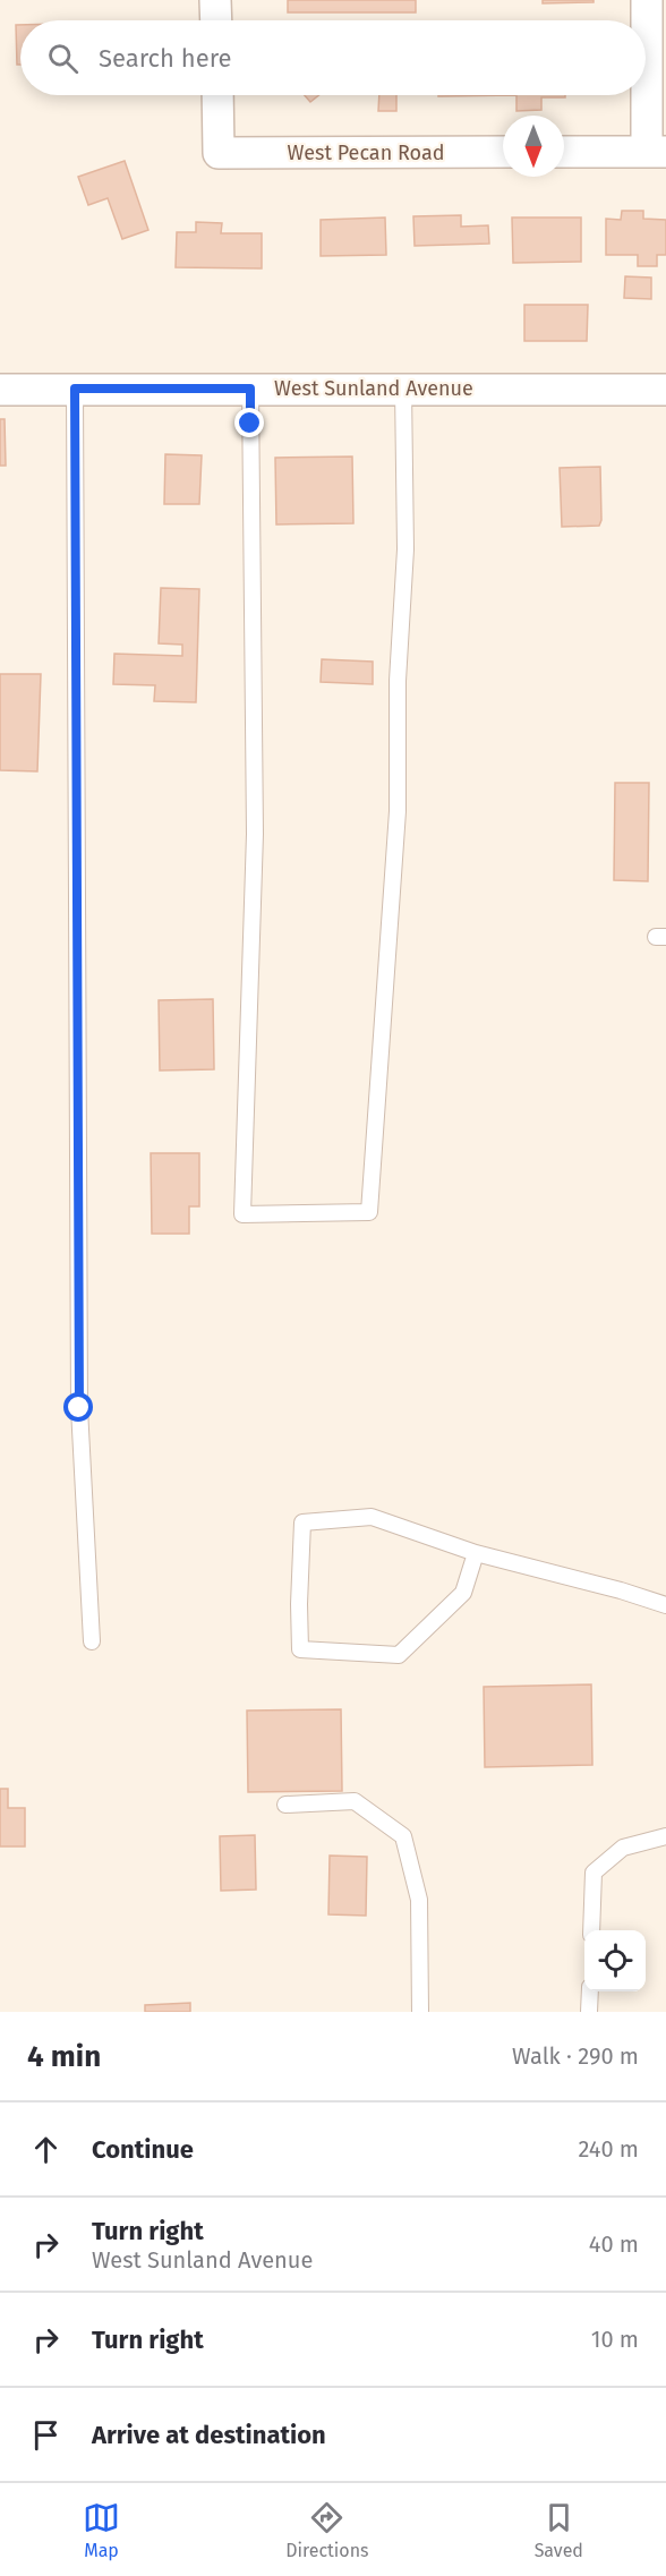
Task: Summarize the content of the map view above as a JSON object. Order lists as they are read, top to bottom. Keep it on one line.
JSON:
{"streets":{"street":["West Pecan Road","West Sunland Avenue"]},"north":"bottom","page":{"search":"Search here","heading":["4 min","Walk · 290 m"],"list":[["Continue","240 m"],["Turn right","West Sunland Avenue","40 m"],["Turn right","10 m"],"Arrive at destination"],"nav":["Map","Directions","Saved"]}}
